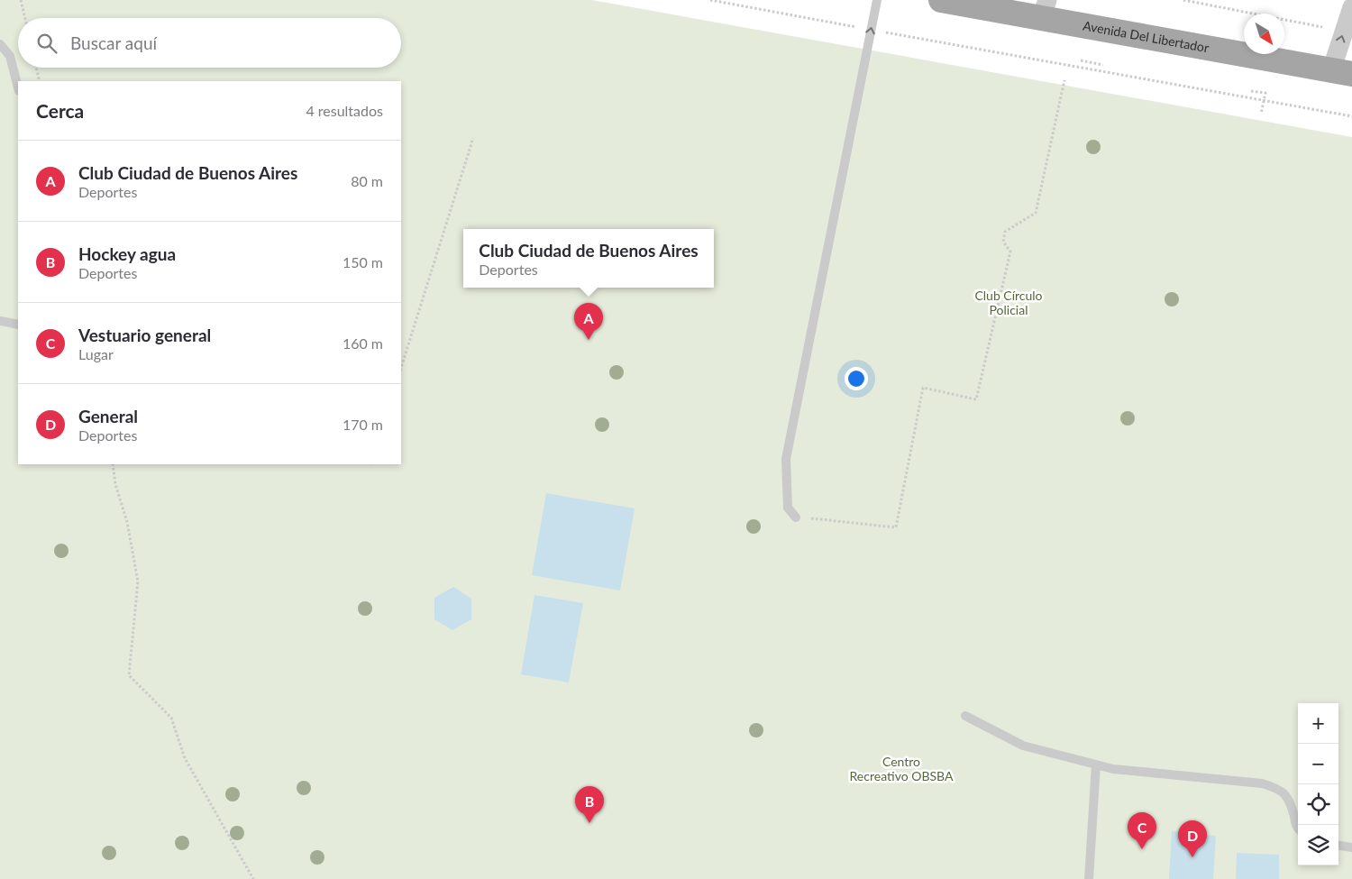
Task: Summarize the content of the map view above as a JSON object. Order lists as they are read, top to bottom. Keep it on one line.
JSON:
{"streets":{"main road":["Avenida Del Libertador"]},"parks":["Club Círculo Policial","Centro Recreativo OBSBA"],"north":"bottom right","page":{"search":"Buscar aquí","heading":["Cerca","4 resultados"],"list":[{"mark":"A","name":"Club Ciudad de Buenos Aires","note":"Deportes","value":"80 m"},{"mark":"B","name":"Hockey agua","note":"Deportes","value":"150 m"},{"mark":"C","name":"Vestuario general","note":"Lugar","value":"160 m"},{"mark":"D","name":"General","note":"Deportes","value":"170 m"}],"popup":["Club Ciudad de Buenos Aires","Deportes"],"pins":["A","B","C","D"],"map_buttons":["+","−"]}}
